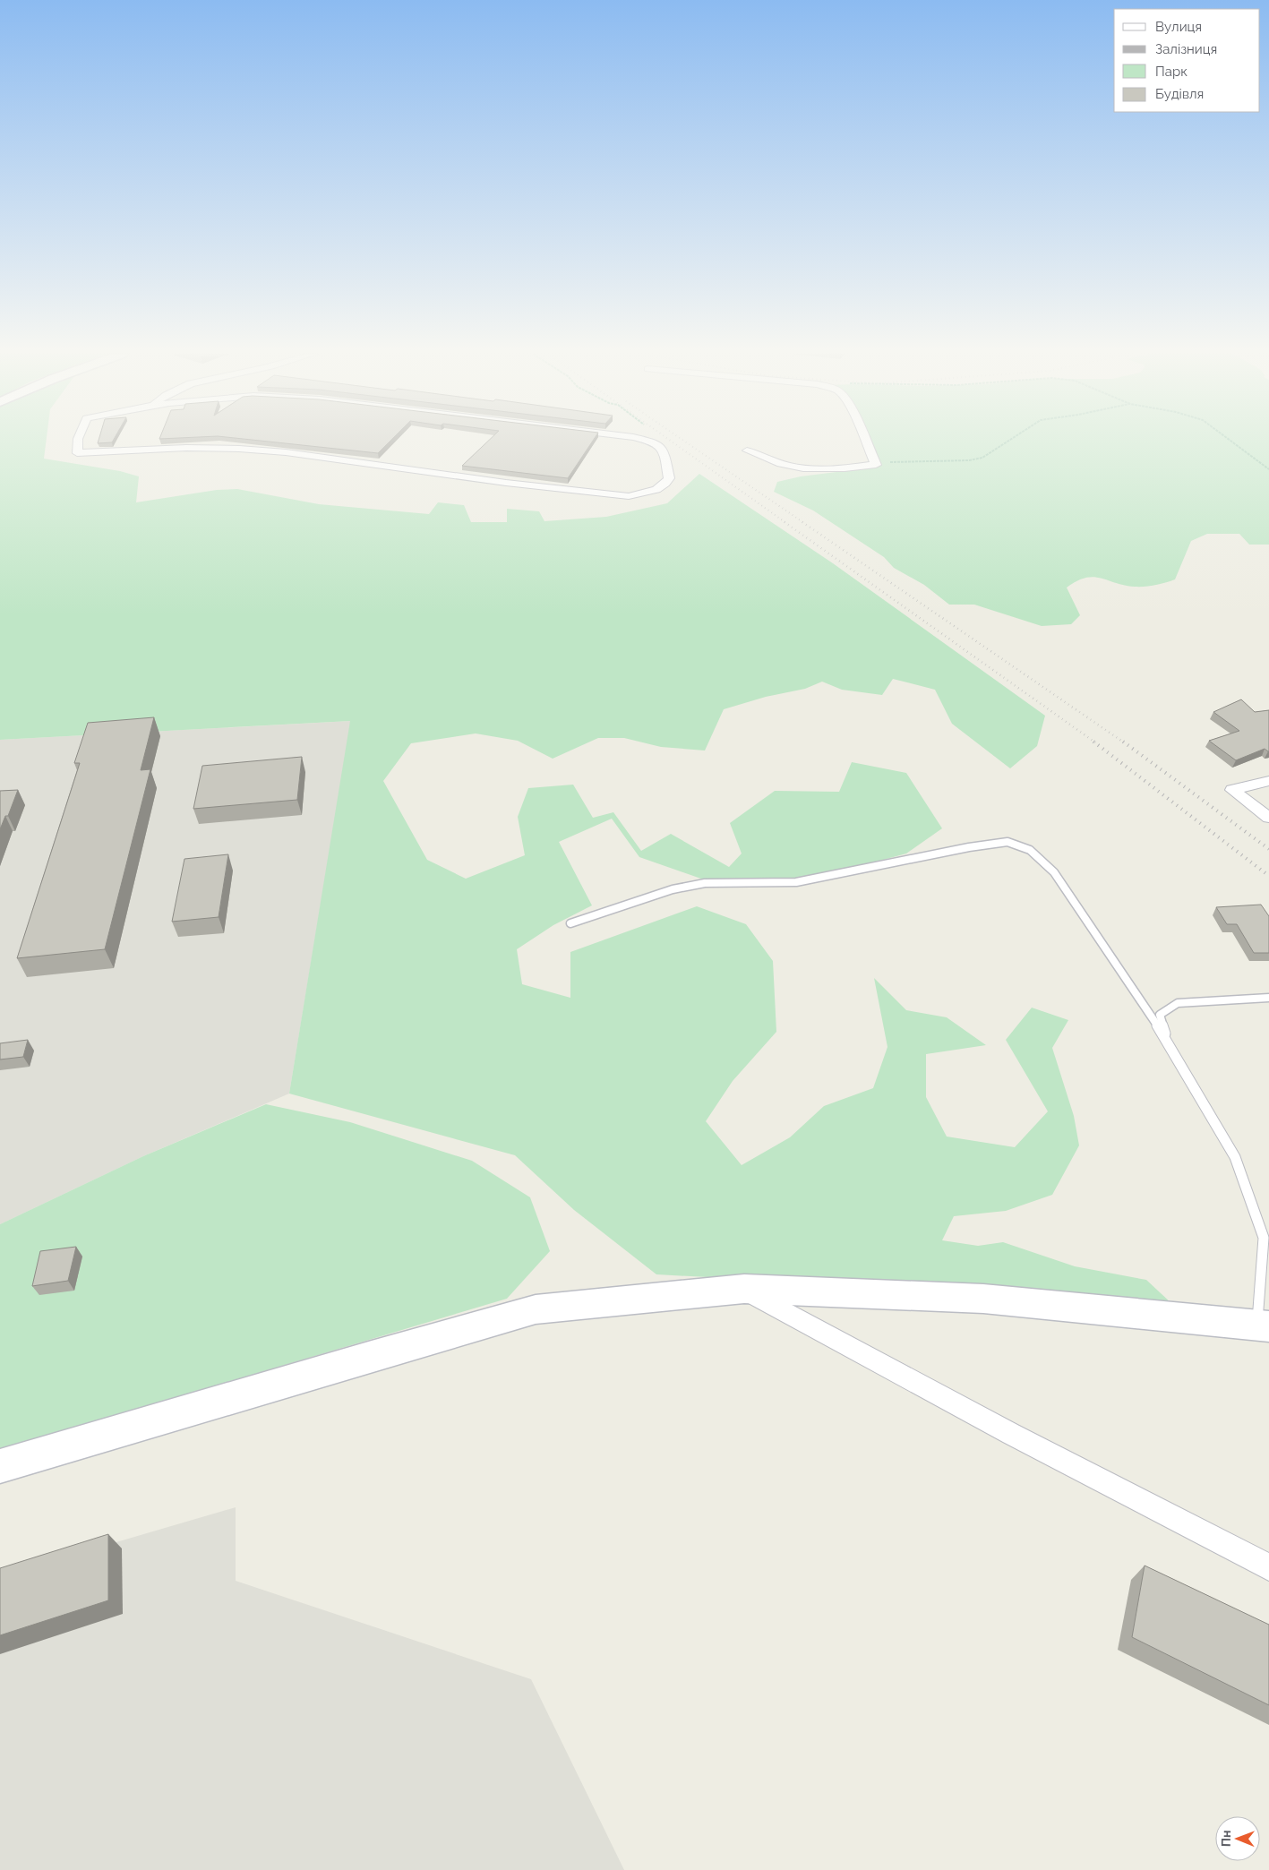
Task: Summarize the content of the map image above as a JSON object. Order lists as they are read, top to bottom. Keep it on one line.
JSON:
{"legend":["Вулиця","Залізниця","Парк","Будівля"],"north":"left"}
